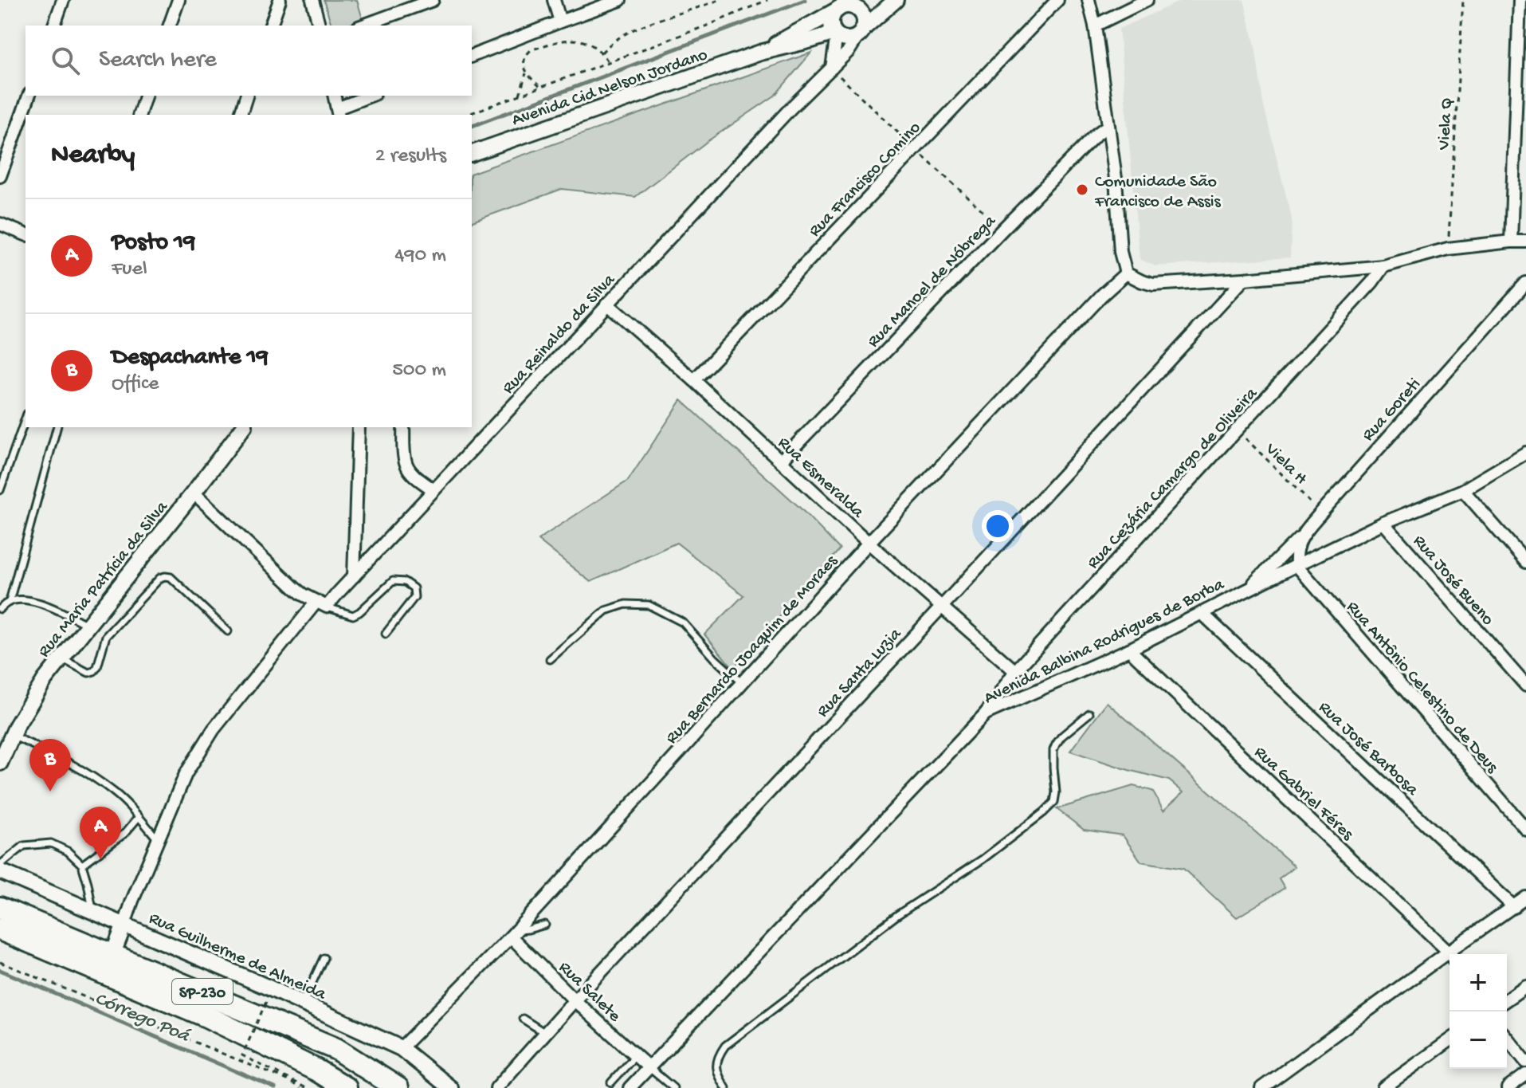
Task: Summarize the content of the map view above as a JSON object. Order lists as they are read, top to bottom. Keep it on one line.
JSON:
{"streets":{"highway":["SP-230"],"street":["Avenida Cid Nelson Jordano","Rua Francisco Comino","Rua Manoel de Nóbrega","Rua Reinaldo da Silva","Rua Goreti","Rua Esmeralda","Rua Cezária Camargo de Oliveira","Rua Maria Patrícia da Silva","Rua José Bueno","Avenida Balbina Rodrigues de Borba","Rua Bernardo Joaquim de Moraes","Rua Santa Luzia","Rua Antônio Celestino de Deus","Rua José Barbosa","Rua Gabriel Féres","Rua Guilherme de Almeida","Rua Salete"],"path":["Viela Q","Viela H"]},"crossings":[["Avenida Cid Nelson Jordano","Rua Reinaldo da Silva"],["Rua Francisco Comino","Rua Esmeralda"],["Rua Manoel de Nóbrega","Rua Esmeralda"],["Rua Reinaldo da Silva","Rua Esmeralda"],["Rua Reinaldo da Silva","Rua Guilherme de Almeida"],["Rua Goreti","Viela H"],["Rua Goreti","Avenida Balbina Rodrigues de Borba"],["Viela H","Rua Cezária Camargo de Oliveira"],["Rua Esmeralda","Rua Cezária Camargo de Oliveira"],["Rua Esmeralda","Rua Bernardo Joaquim de Moraes"],["Rua Esmeralda","Rua Santa Luzia"],["Rua Cezária Camargo de Oliveira","Avenida Balbina Rodrigues de Borba"],["Rua José Bueno","Avenida Balbina Rodrigues de Borba"],["Avenida Balbina Rodrigues de Borba","Rua Antônio Celestino de Deus"],["Avenida Balbina Rodrigues de Borba","Rua José Barbosa"],["Avenida Balbina Rodrigues de Borba","Rua Gabriel Féres"],["Avenida Balbina Rodrigues de Borba","Rua Salete"],["Rua Bernardo Joaquim de Moraes","Rua Guilherme de Almeida"],["Rua Bernardo Joaquim de Moraes","Rua Salete"],["Rua Santa Luzia","Rua Salete"]],"water":["Córrego Poá"],"places":["Comunidade São Francisco de Assis"],"page":{"search":"Search here","heading":["Nearby","2 results"],"list":[{"mark":"A","name":"Posto 19","note":"Fuel","value":"490 m"},{"mark":"B","name":"Despachante 19","note":"Office","value":"500 m"}],"pins":["B","A"],"map_buttons":["+","−"]}}
